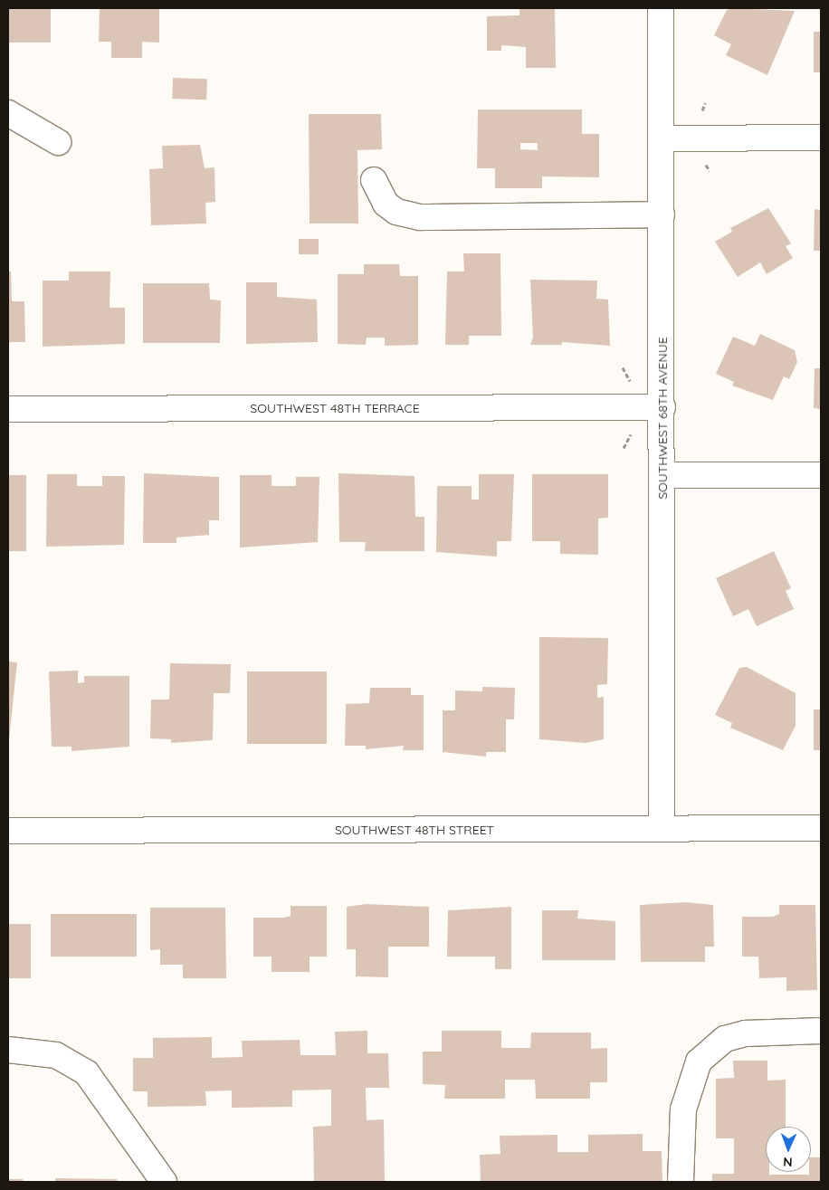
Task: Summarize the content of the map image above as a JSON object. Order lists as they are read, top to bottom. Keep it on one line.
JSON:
{"streets":{"street":["SOUTHWEST 48TH TERRACE","SOUTHWEST 68TH AVENUE","SOUTHWEST 48TH STREET"]},"crossings":[["SOUTHWEST 48TH TERRACE","SOUTHWEST 68TH AVENUE"],["SOUTHWEST 68TH AVENUE","SOUTHWEST 48TH STREET"]],"north":"bottom"}
